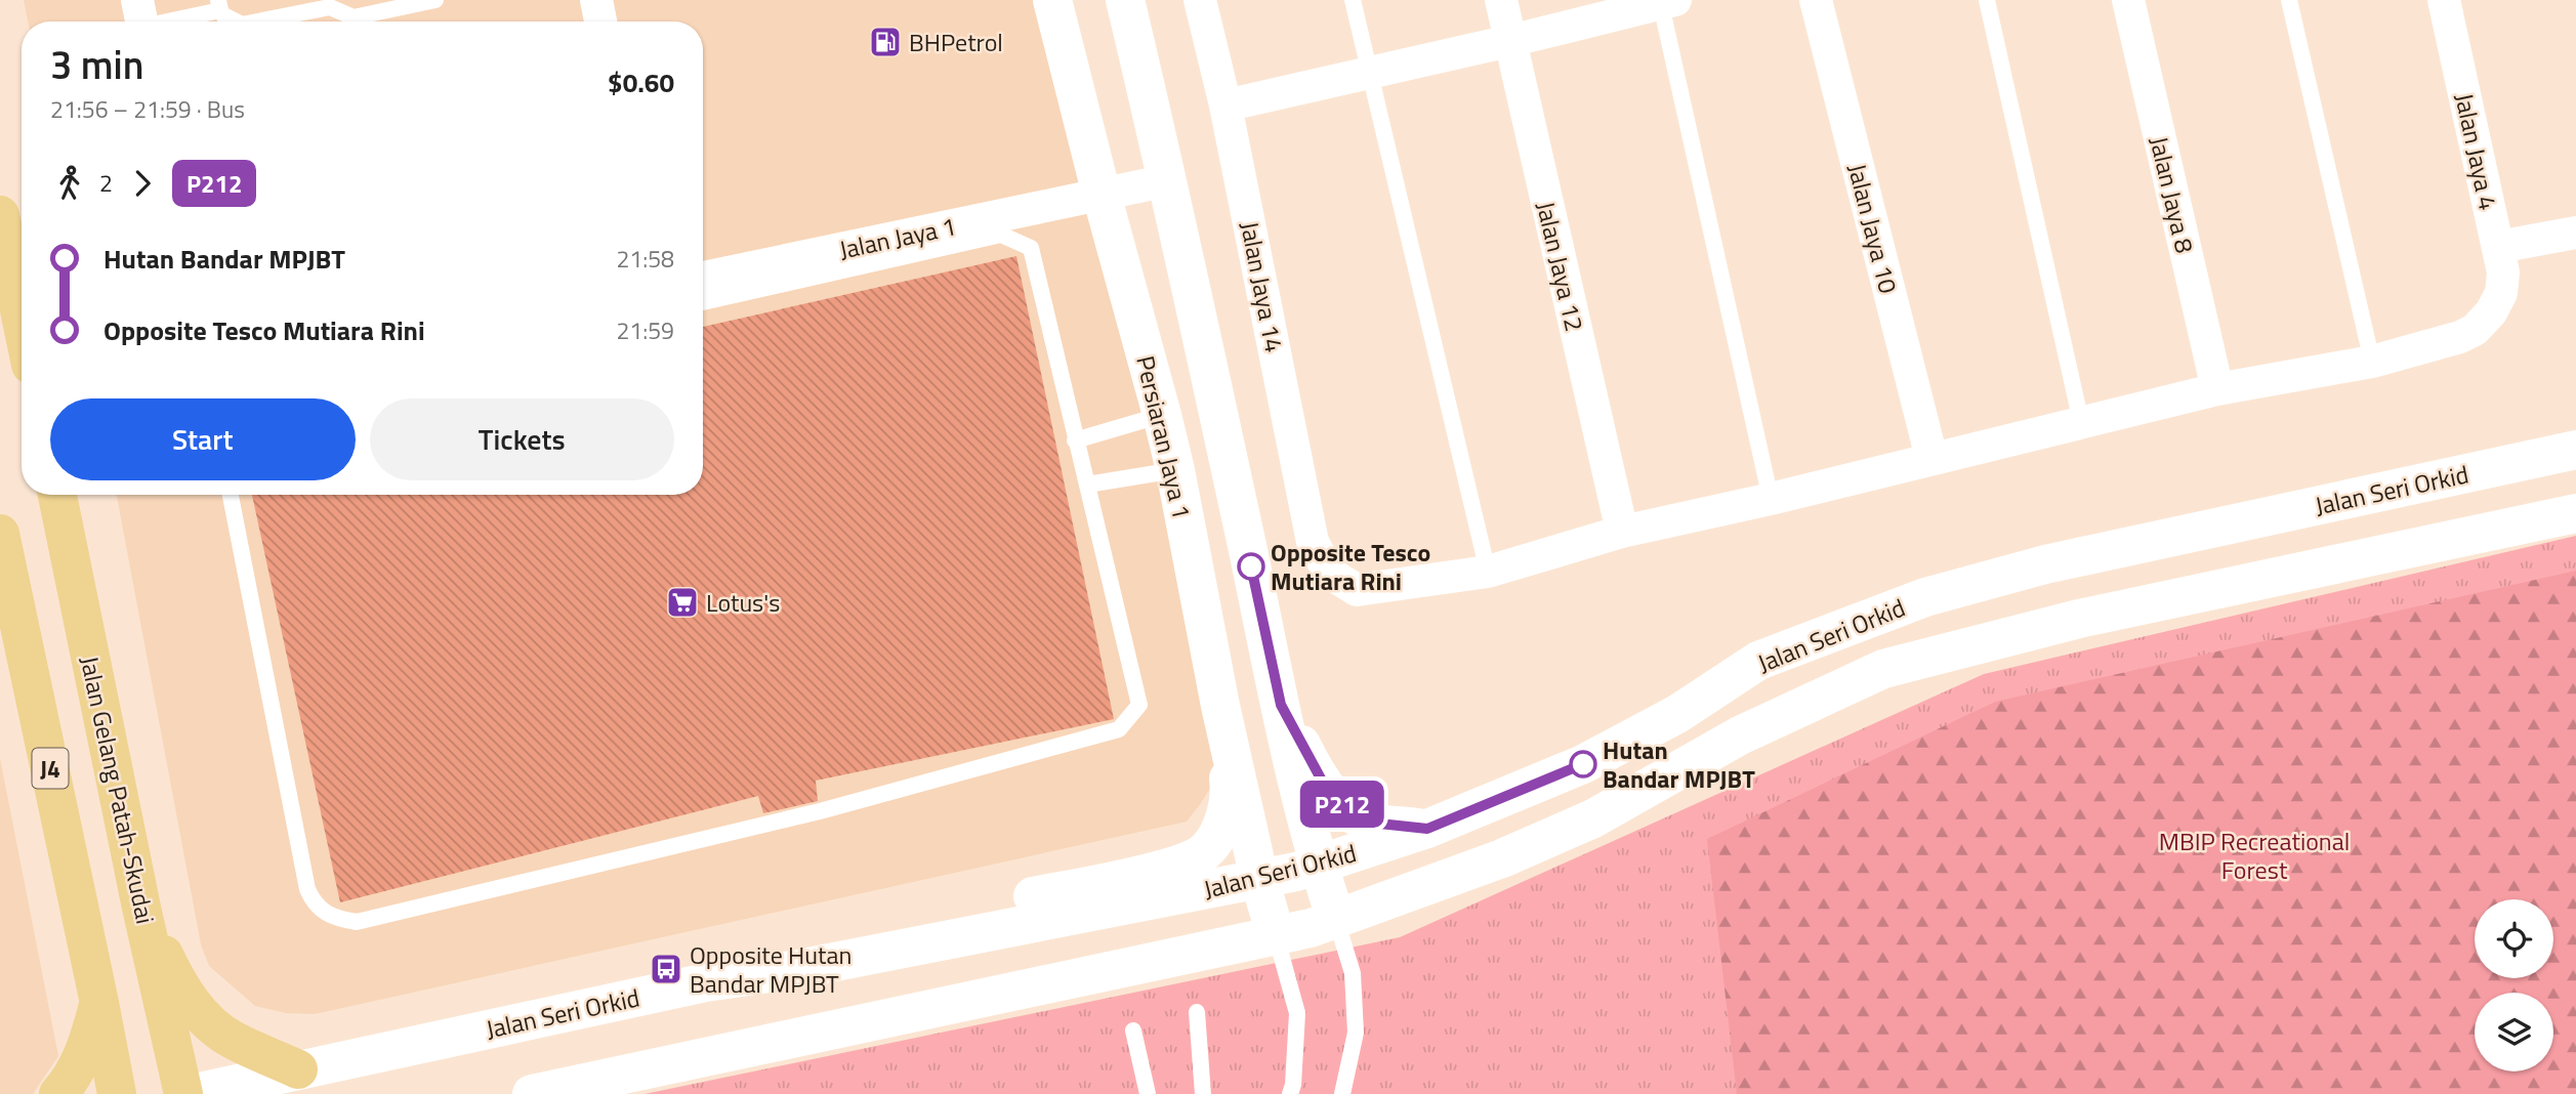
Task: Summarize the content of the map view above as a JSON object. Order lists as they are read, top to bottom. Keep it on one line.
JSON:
{"streets":{"main road":["Persiaran Jaya 1","Jalan Seri Orkid","J4","Jalan Gelang Patah-Skudai"],"street":["Jalan Jaya 4","Jalan Jaya 8","Jalan Jaya 10","Jalan Jaya 1","Jalan Jaya 12","Jalan Jaya 14"]},"crossings":[["Jalan Jaya 1","Persiaran Jaya 1"],["Persiaran Jaya 1","Jalan Seri Orkid"]],"parks":["MBIP Recreational Forest"],"places":{"fuel station":["BHPetrol"],"other":["Opposite Tesco Mutiara Rini","Hutan Bandar MPJBT"],"supermarket":["Lotus's"],"bus stop":["Opposite Hutan Bandar MPJBT"]},"lines":["bus line P212"],"page":{"on_map":"P212","heading":["3 min","21:56 – 21:59 · Bus","$0.60"],"legs":["2","P212"],"list":[{"name":"Hutan Bandar MPJBT","value":"21:58"},{"name":"Opposite Tesco Mutiara Rini","value":"21:59"}],"buttons":["Start","Tickets"]}}
